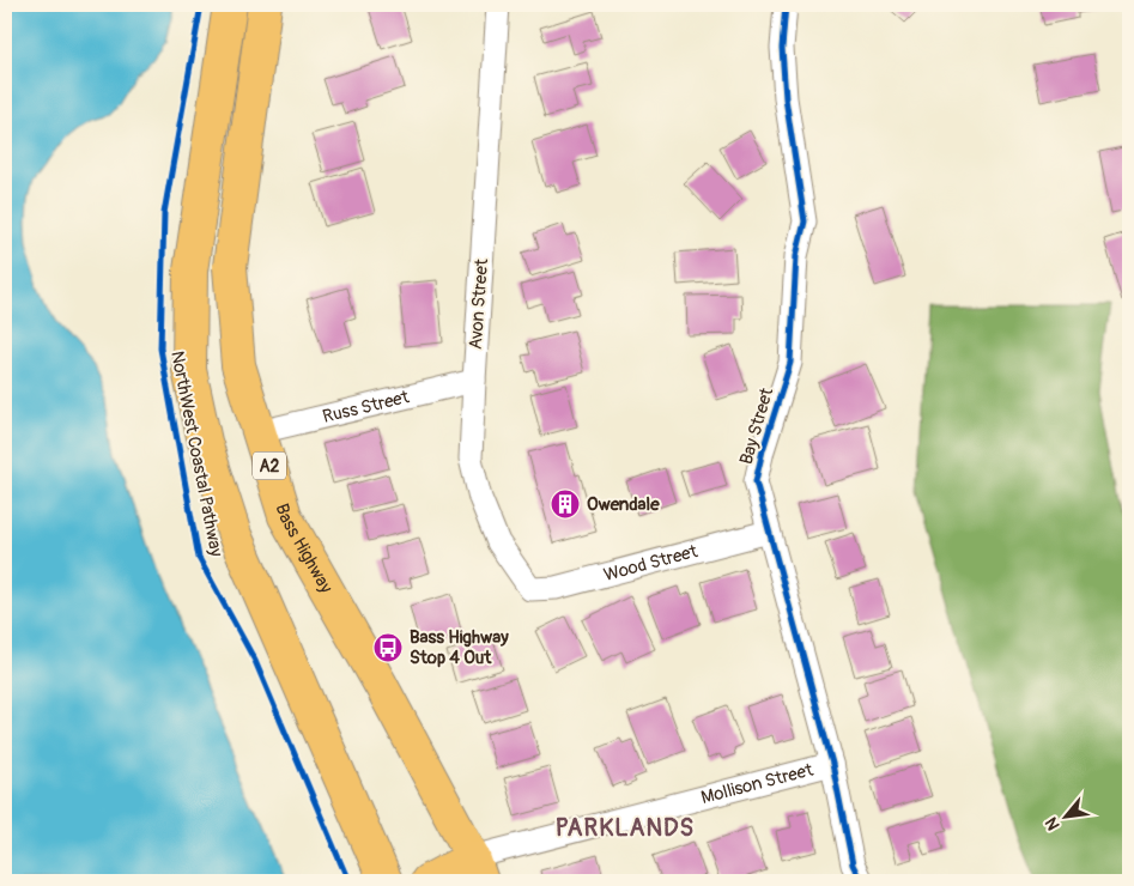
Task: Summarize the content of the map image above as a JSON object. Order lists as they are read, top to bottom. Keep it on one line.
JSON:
{"streets":{"highway":["A2","Bass Highway"],"street":["Avon Street","Russ Street","Bay Street","Wood Street","Mollison Street"],"cycle path":["NorthWest Coastal Pathway"]},"crossings":[["Avon Street","Russ Street"],["Avon Street","Wood Street"],["Russ Street","Bass Highway"],["Bay Street","Wood Street"],["Bay Street","Mollison Street"],["Bass Highway","Mollison Street"]],"districts":["PARKLANDS"],"places":{"building":["Owendale"],"bus stop":["Bass Highway Stop 4 Out"]},"north":"bottom left"}
